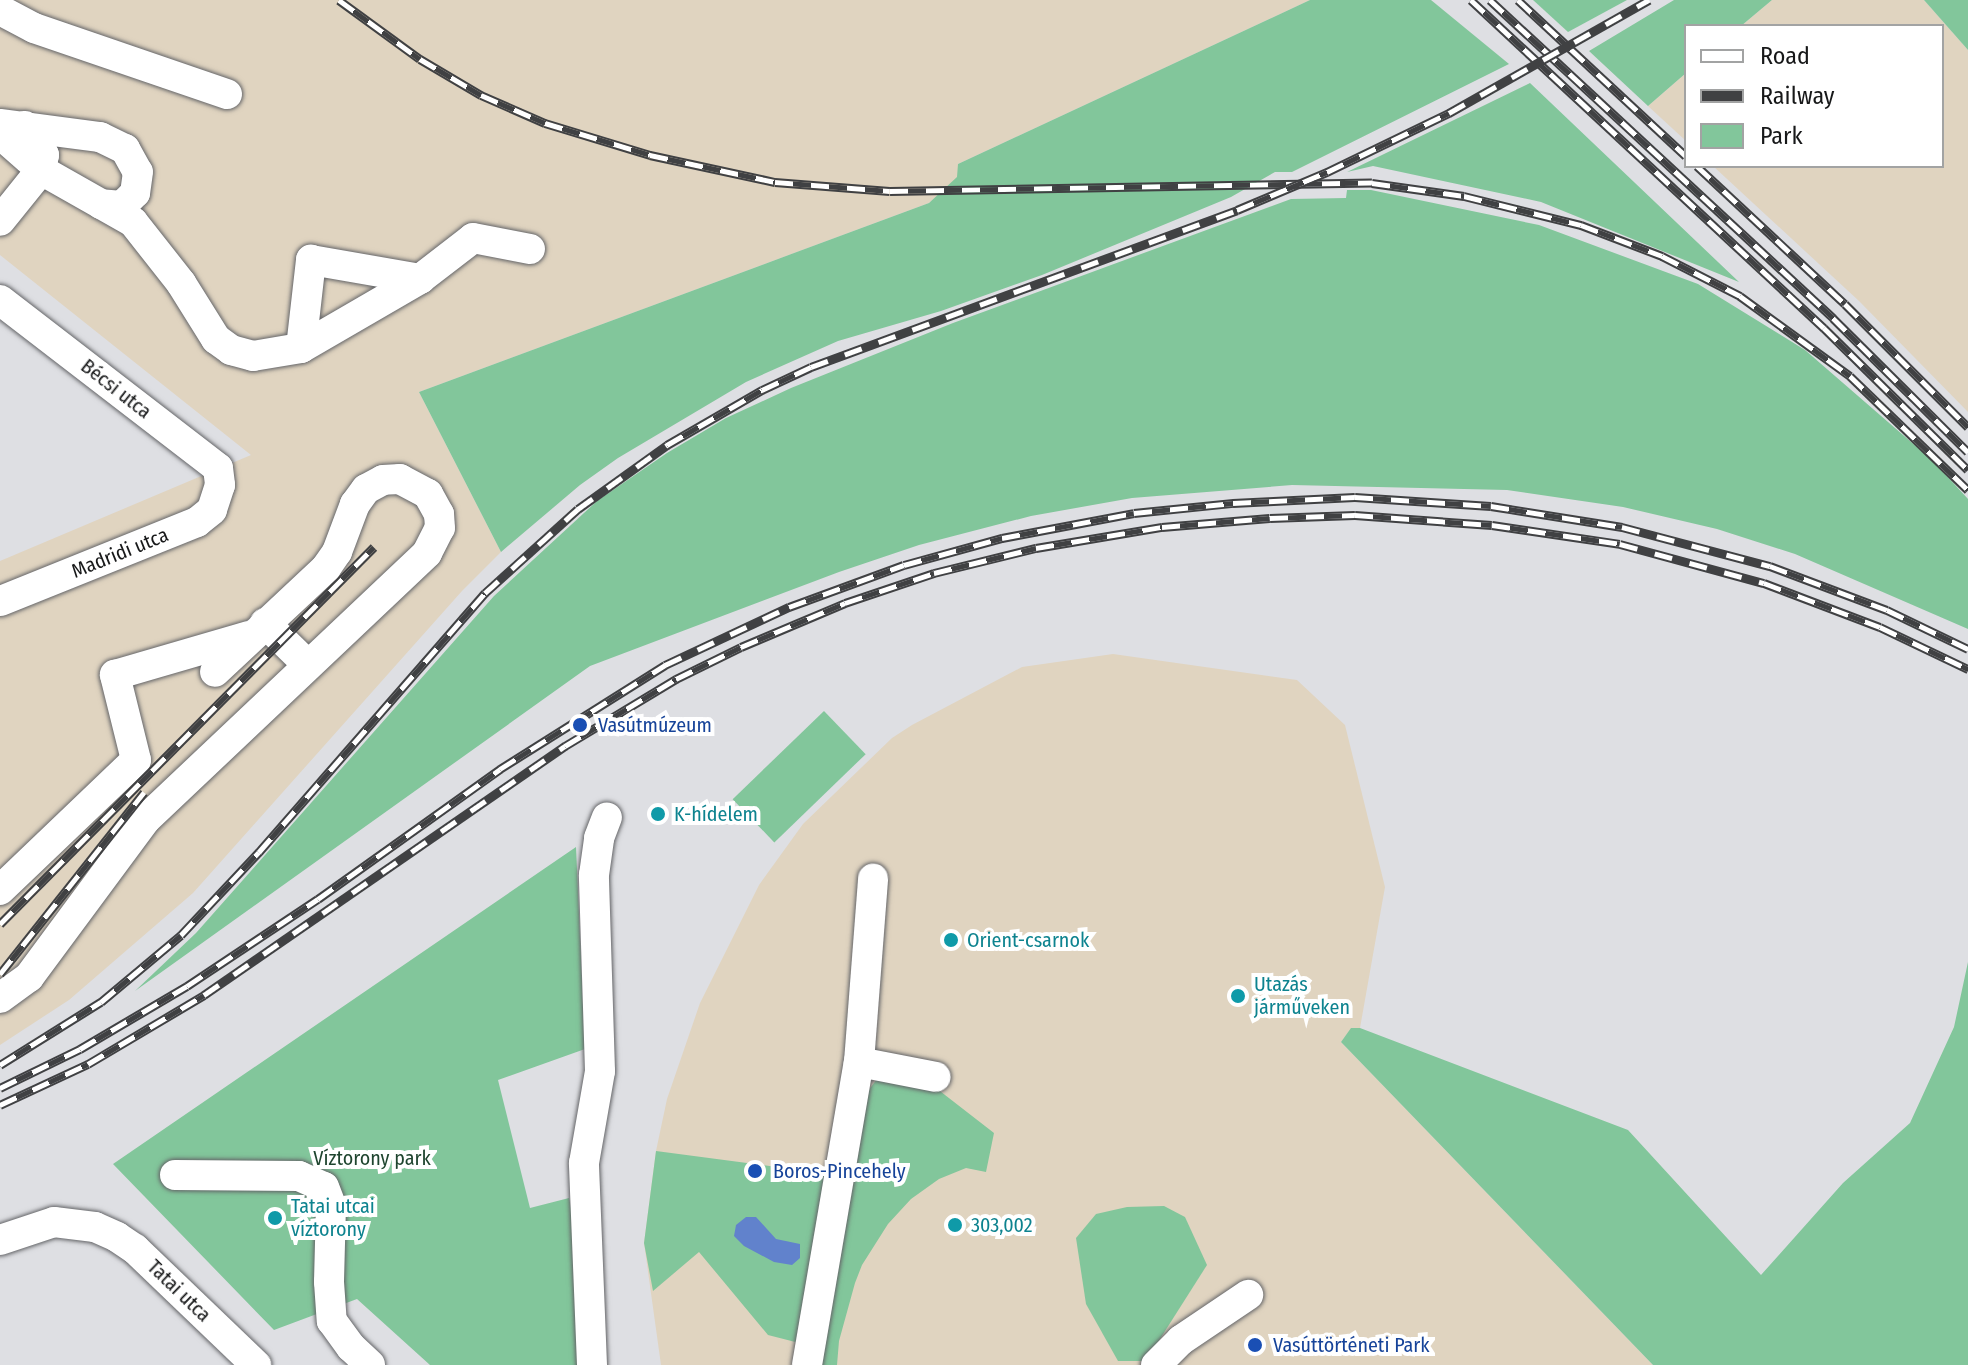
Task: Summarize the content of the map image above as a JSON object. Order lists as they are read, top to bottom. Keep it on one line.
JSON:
{"streets":{"street":["Bécsi utca","Madridi utca","Tatai utca"]},"crossings":[["Bécsi utca","Madridi utca"]],"parks":["Víztorony park"],"places":["Vasútmúzeum","K-hídelem","Orient-csarnok","Utazás járműveken","Boros-Pincehely","Tatai utcai víztorony","303,002","Vasúttörténeti Park"],"legend":["Road","Railway","Park"]}
